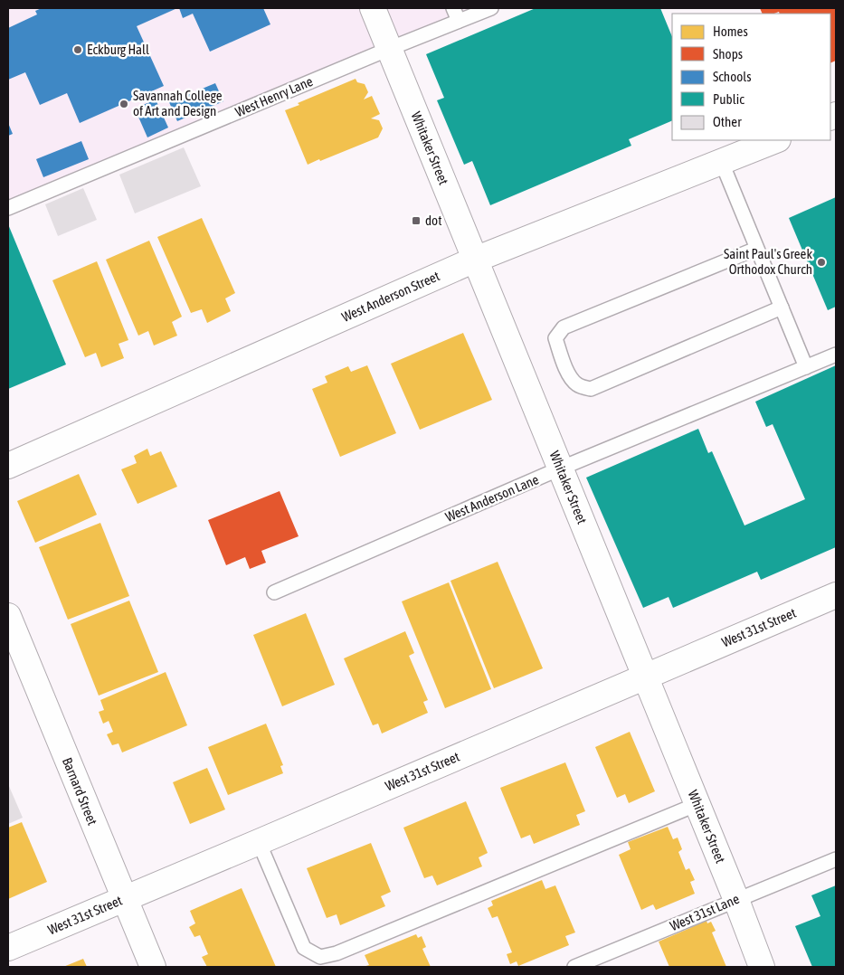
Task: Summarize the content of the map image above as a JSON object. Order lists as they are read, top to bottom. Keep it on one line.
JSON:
{"streets":{"main road":["Whitaker Street","West Anderson Street","West 31st Street","Barnard Street"],"lane":["West Henry Lane","West Anderson Lane","West 31st Lane"]},"crossings":[["West Henry Lane","Whitaker Street"],["Whitaker Street","West Anderson Street"],["Whitaker Street","West Anderson Lane"],["Whitaker Street","West 31st Street"],["Whitaker Street","West 31st Lane"],["West 31st Street","Barnard Street"]],"places":{"other":["Eckburg Hall","Savannah College of Art and Design","Saint Paul's Greek Orthodox Church"],"transit":["dot"]},"legend":["Homes","Shops","Schools","Public","Other"]}
